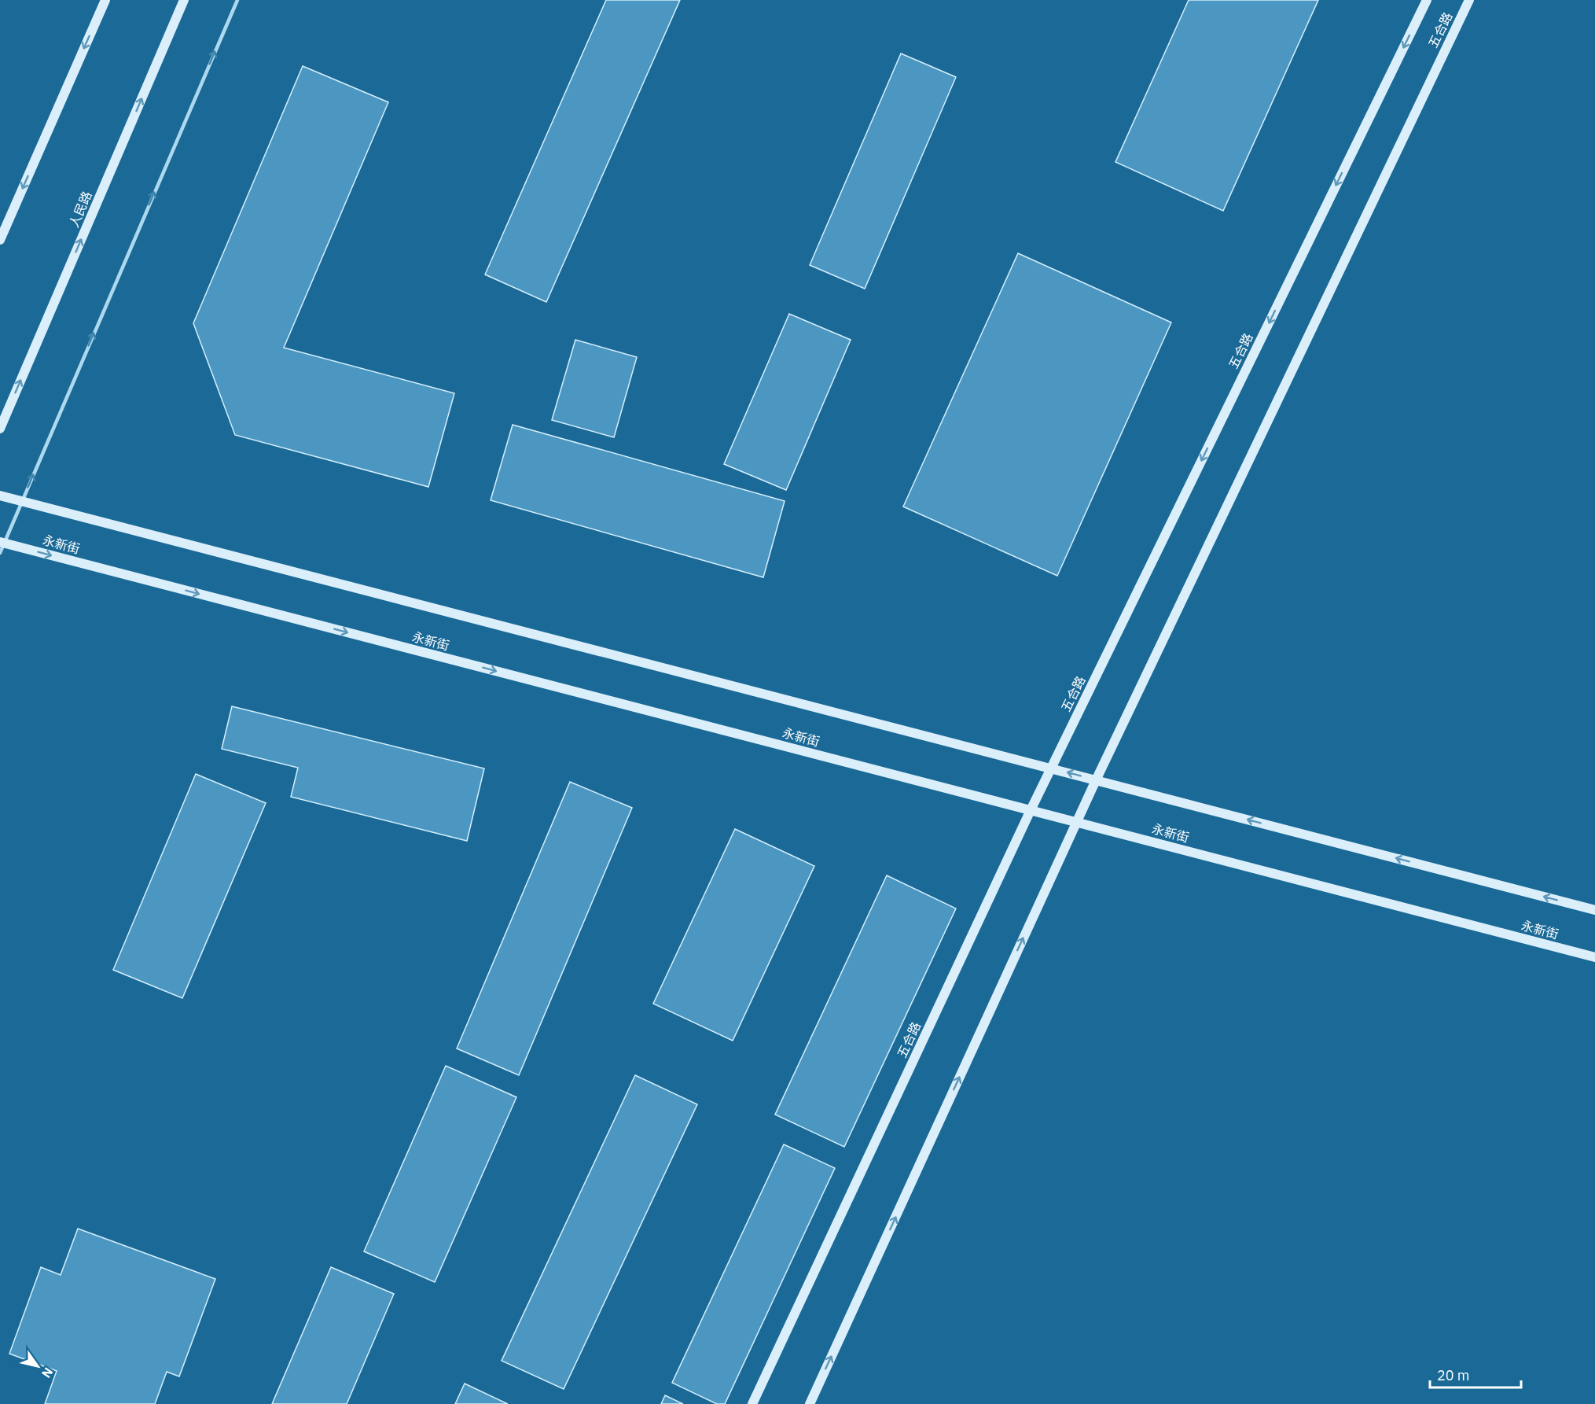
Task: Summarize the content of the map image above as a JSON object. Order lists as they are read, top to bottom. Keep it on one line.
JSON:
{"streets":{"street":["五合路","人民路","永新街"]},"crossings":[["五合路","永新街"]],"scale_bar":"20 m","north":"bottom right"}
